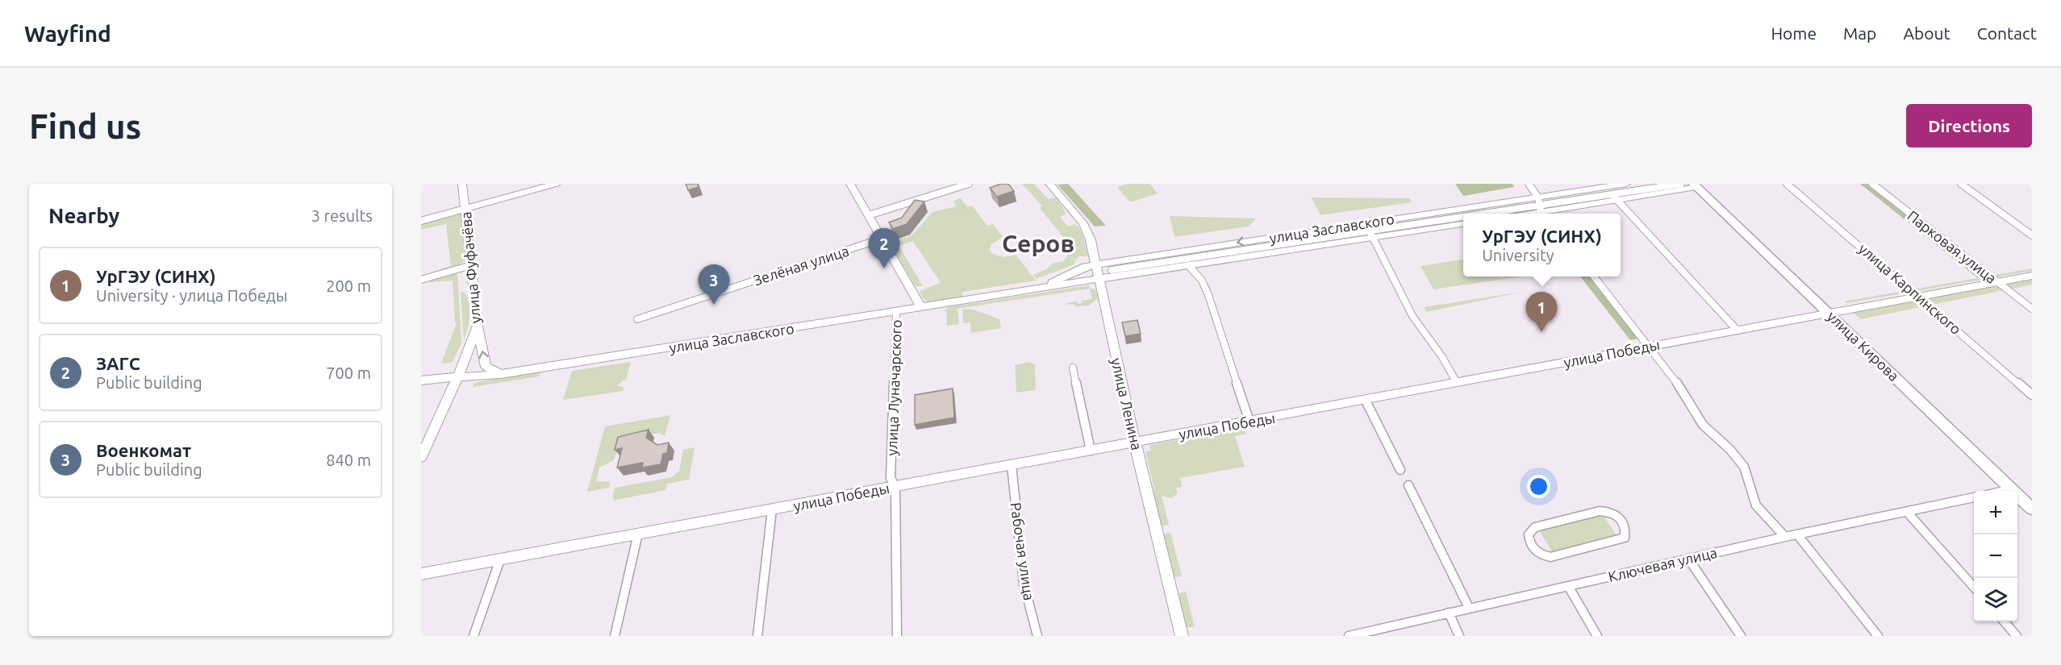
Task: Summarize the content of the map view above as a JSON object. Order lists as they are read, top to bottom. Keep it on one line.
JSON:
{"streets":{"main road":["улица Кирова"],"street":["улица Заславского","Парковая улица","Зелёная улица","улица Фуфачёва","улица Карпинского","улица Победы","улица Луначарского","улица Ленина","Рабочая улица","Ключевая улица"]},"crossings":[["улица Заславского","улица Фуфачёва"],["улица Заславского","улица Кирова"],["улица Заславского","улица Луначарского"],["улица Заславского","улица Ленина"],["Парковая улица","улица Победы"],["Зелёная улица","улица Луначарского"],["улица Карпинского","улица Победы"],["улица Кирова","улица Победы"],["улица Победы","улица Луначарского"],["улица Победы","улица Ленина"],["улица Победы","Рабочая улица"]],"districts":["Серов"],"page":{"header":"Wayfind","nav":["Home","Map","About","Contact"],"buttons":"Directions","title":"Find us","heading":["Nearby","3 results"],"popup":["УрГЭУ (СИНХ)","University"],"pins":["2","3","1"],"list":[{"mark":"1","name":"УрГЭУ (СИНХ)","note":"University · улица Победы","value":"200 m"},{"mark":"2","name":"ЗАГС","note":"Public building","value":"700 m"},{"mark":"3","name":"Военкомат","note":"Public building","value":"840 m"}],"map_buttons":["+","−"]}}
